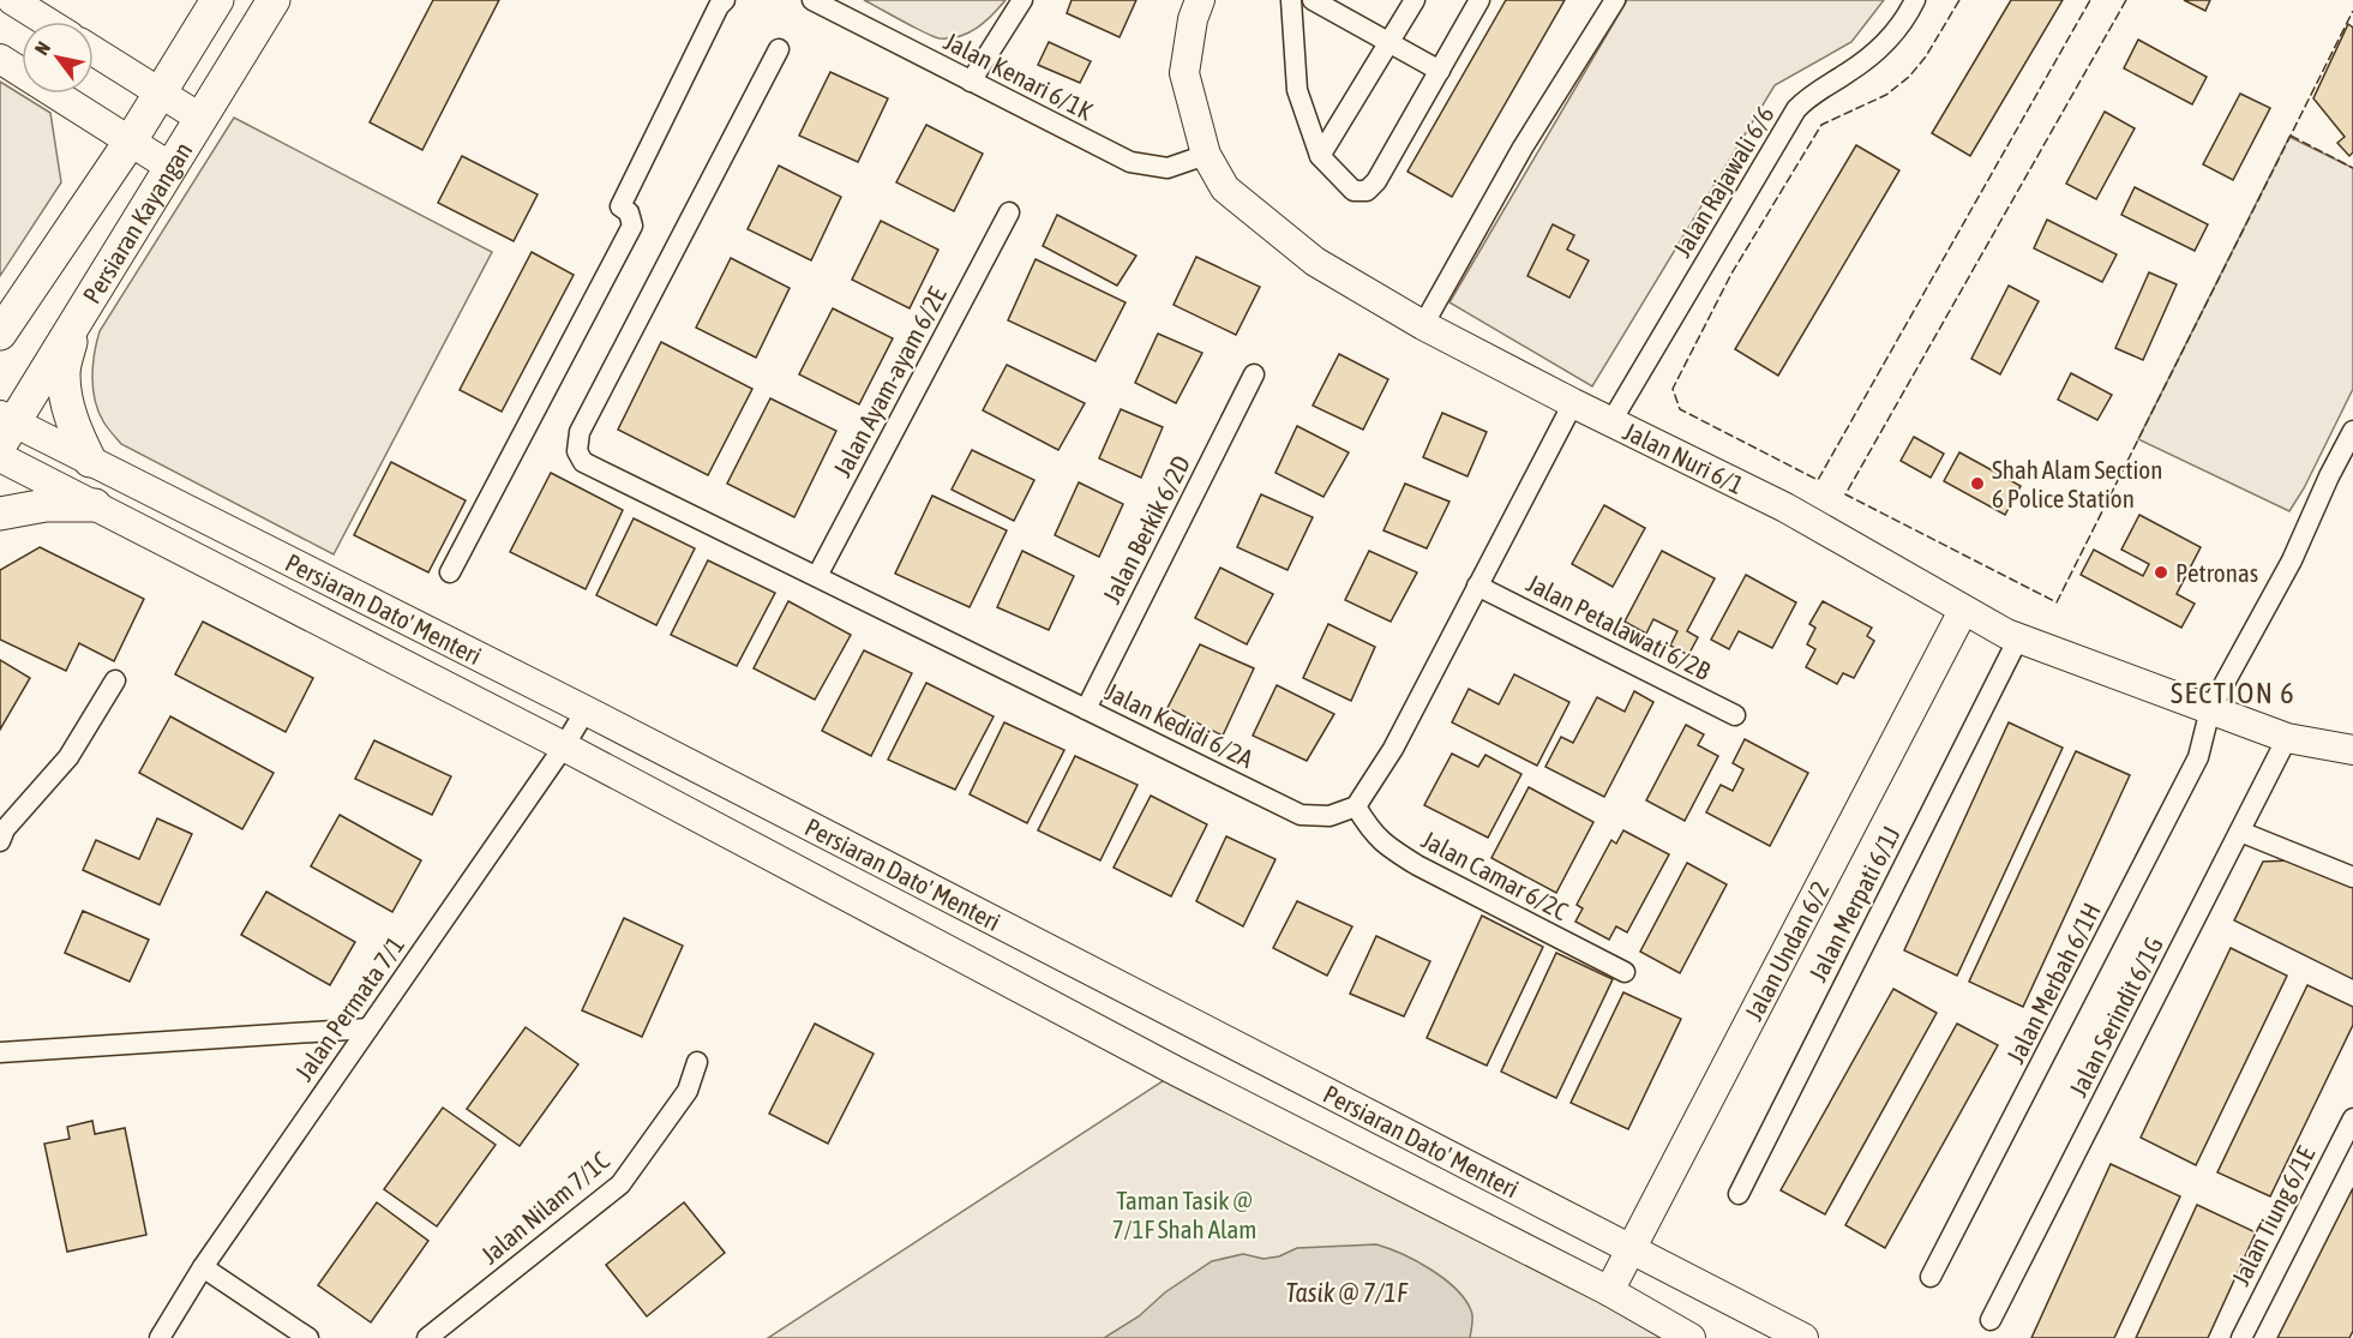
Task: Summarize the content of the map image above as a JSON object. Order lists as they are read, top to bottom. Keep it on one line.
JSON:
{"streets":{"main road":["Persiaran Kayangan","Jalan Nuri 6/1","Persiaran Dato' Menteri","Jalan Undan 6/2"],"street":["Jalan Kenari 6/1K","Jalan Rajawali 6/6","Jalan Ayam-ayam 6/2E","Jalan Berkik 6/2D","Jalan Petalawati 6/2B","Jalan Kedidi 6/2A","Jalan Camar 6/2C","Jalan Merpati 6/1J","Jalan Merbah 6/1H","Jalan Permata 7/1","Jalan Serindit 6/1G","Jalan Nilam 7/1C","Jalan Tiung 6/1E"]},"crossings":[["Jalan Kenari 6/1K","Jalan Nuri 6/1"],["Jalan Rajawali 6/6","Jalan Nuri 6/1"],["Persiaran Kayangan","Persiaran Dato' Menteri"],["Jalan Ayam-ayam 6/2E","Jalan Kedidi 6/2A"],["Jalan Nuri 6/1","Jalan Merpati 6/1J"],["Jalan Nuri 6/1","Jalan Undan 6/2"],["Jalan Nuri 6/1","Jalan Merbah 6/1H"],["Jalan Nuri 6/1","Jalan Serindit 6/1G"],["Jalan Berkik 6/2D","Jalan Kedidi 6/2A"],["Persiaran Dato' Menteri","Jalan Undan 6/2"],["Persiaran Dato' Menteri","Jalan Permata 7/1"],["Jalan Kedidi 6/2A","Jalan Camar 6/2C"]],"districts":["SECTION 6"],"water":["Tasik @ 7/1F"],"parks":["Taman Tasik @ 7/1F Shah Alam"],"places":["Shah Alam Section 6 Police Station","Petronas"],"north":"top left"}
